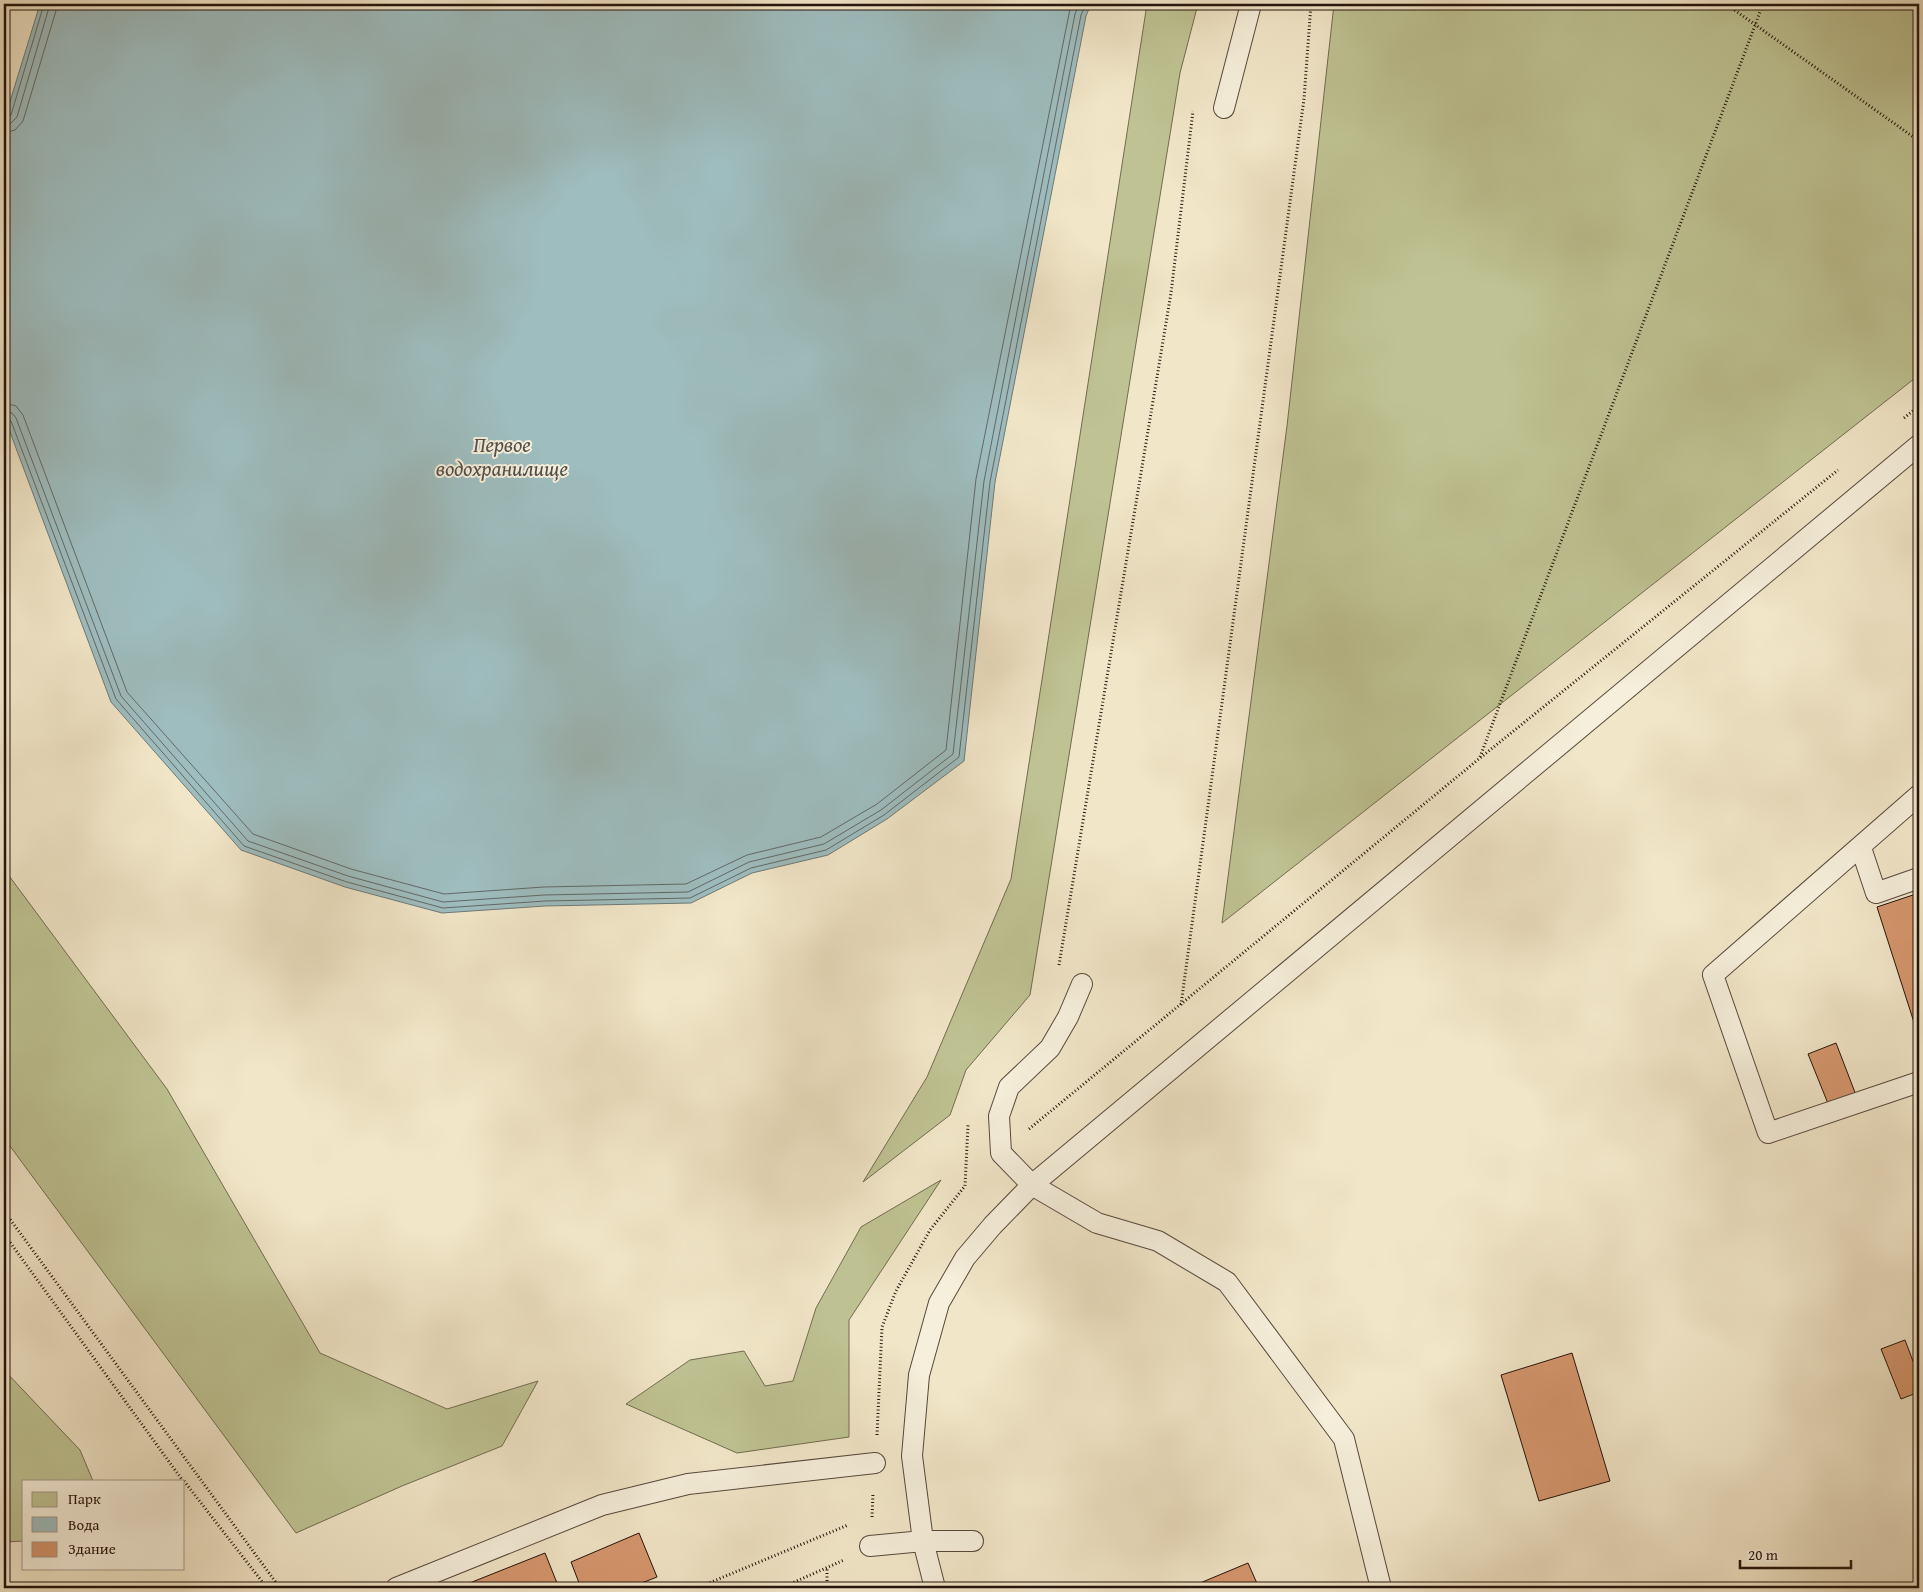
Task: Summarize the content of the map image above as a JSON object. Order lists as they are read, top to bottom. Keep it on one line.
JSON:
{"water":["Первое водохранилище"],"legend":["Парк","Вода","Здание"],"scale_bar":"20 m"}
